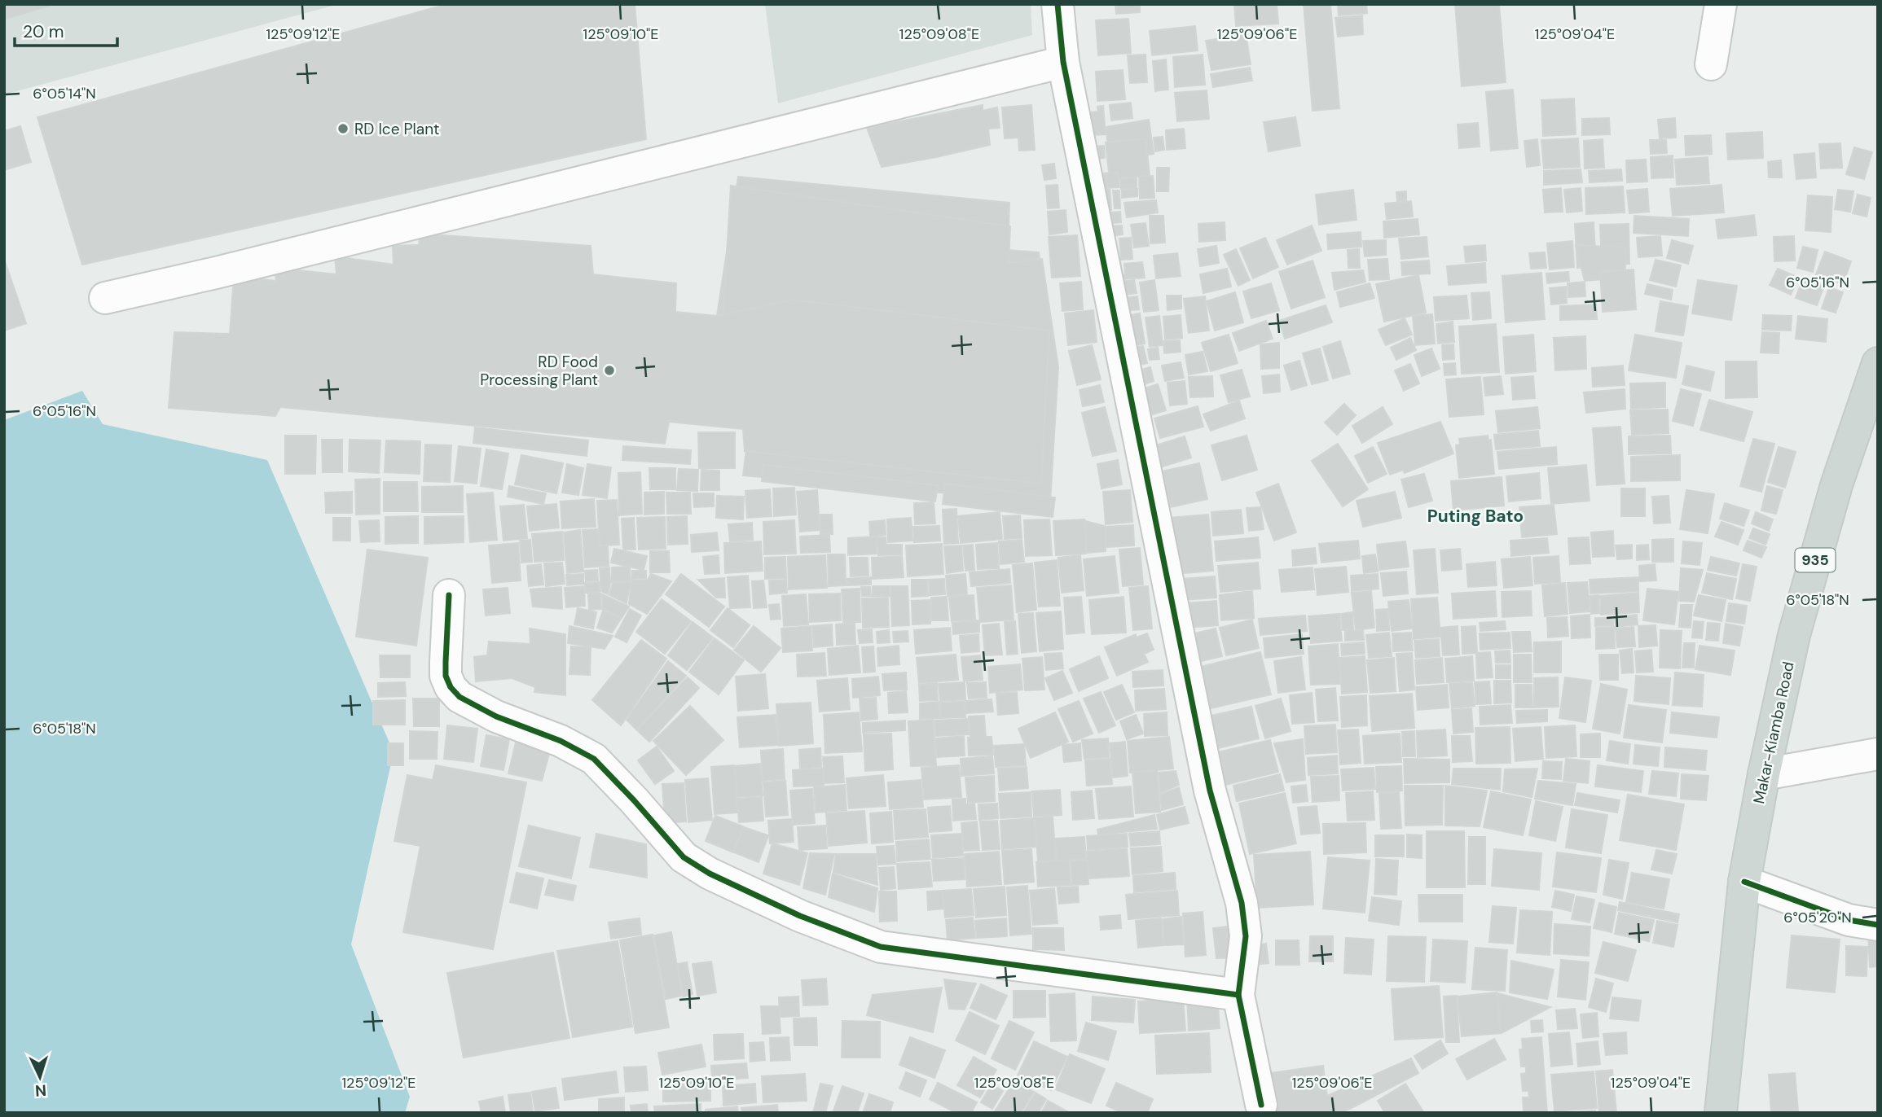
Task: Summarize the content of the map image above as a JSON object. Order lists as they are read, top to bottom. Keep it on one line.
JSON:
{"streets":{"main road":["935","Makar-Kiamba Road"]},"districts":["Puting Bato"],"places":["RD Ice Plant","RD Food Processing Plant"],"scale_bar":"20 m","north":"bottom","coordinates":["125°09'12\"E","125°09'10\"E","125°09'08\"E","125°09'06\"E","125°09'04\"E","6°05'14\"N","6°05'16\"N","6°05'18\"N","6°05'20\"N"]}
